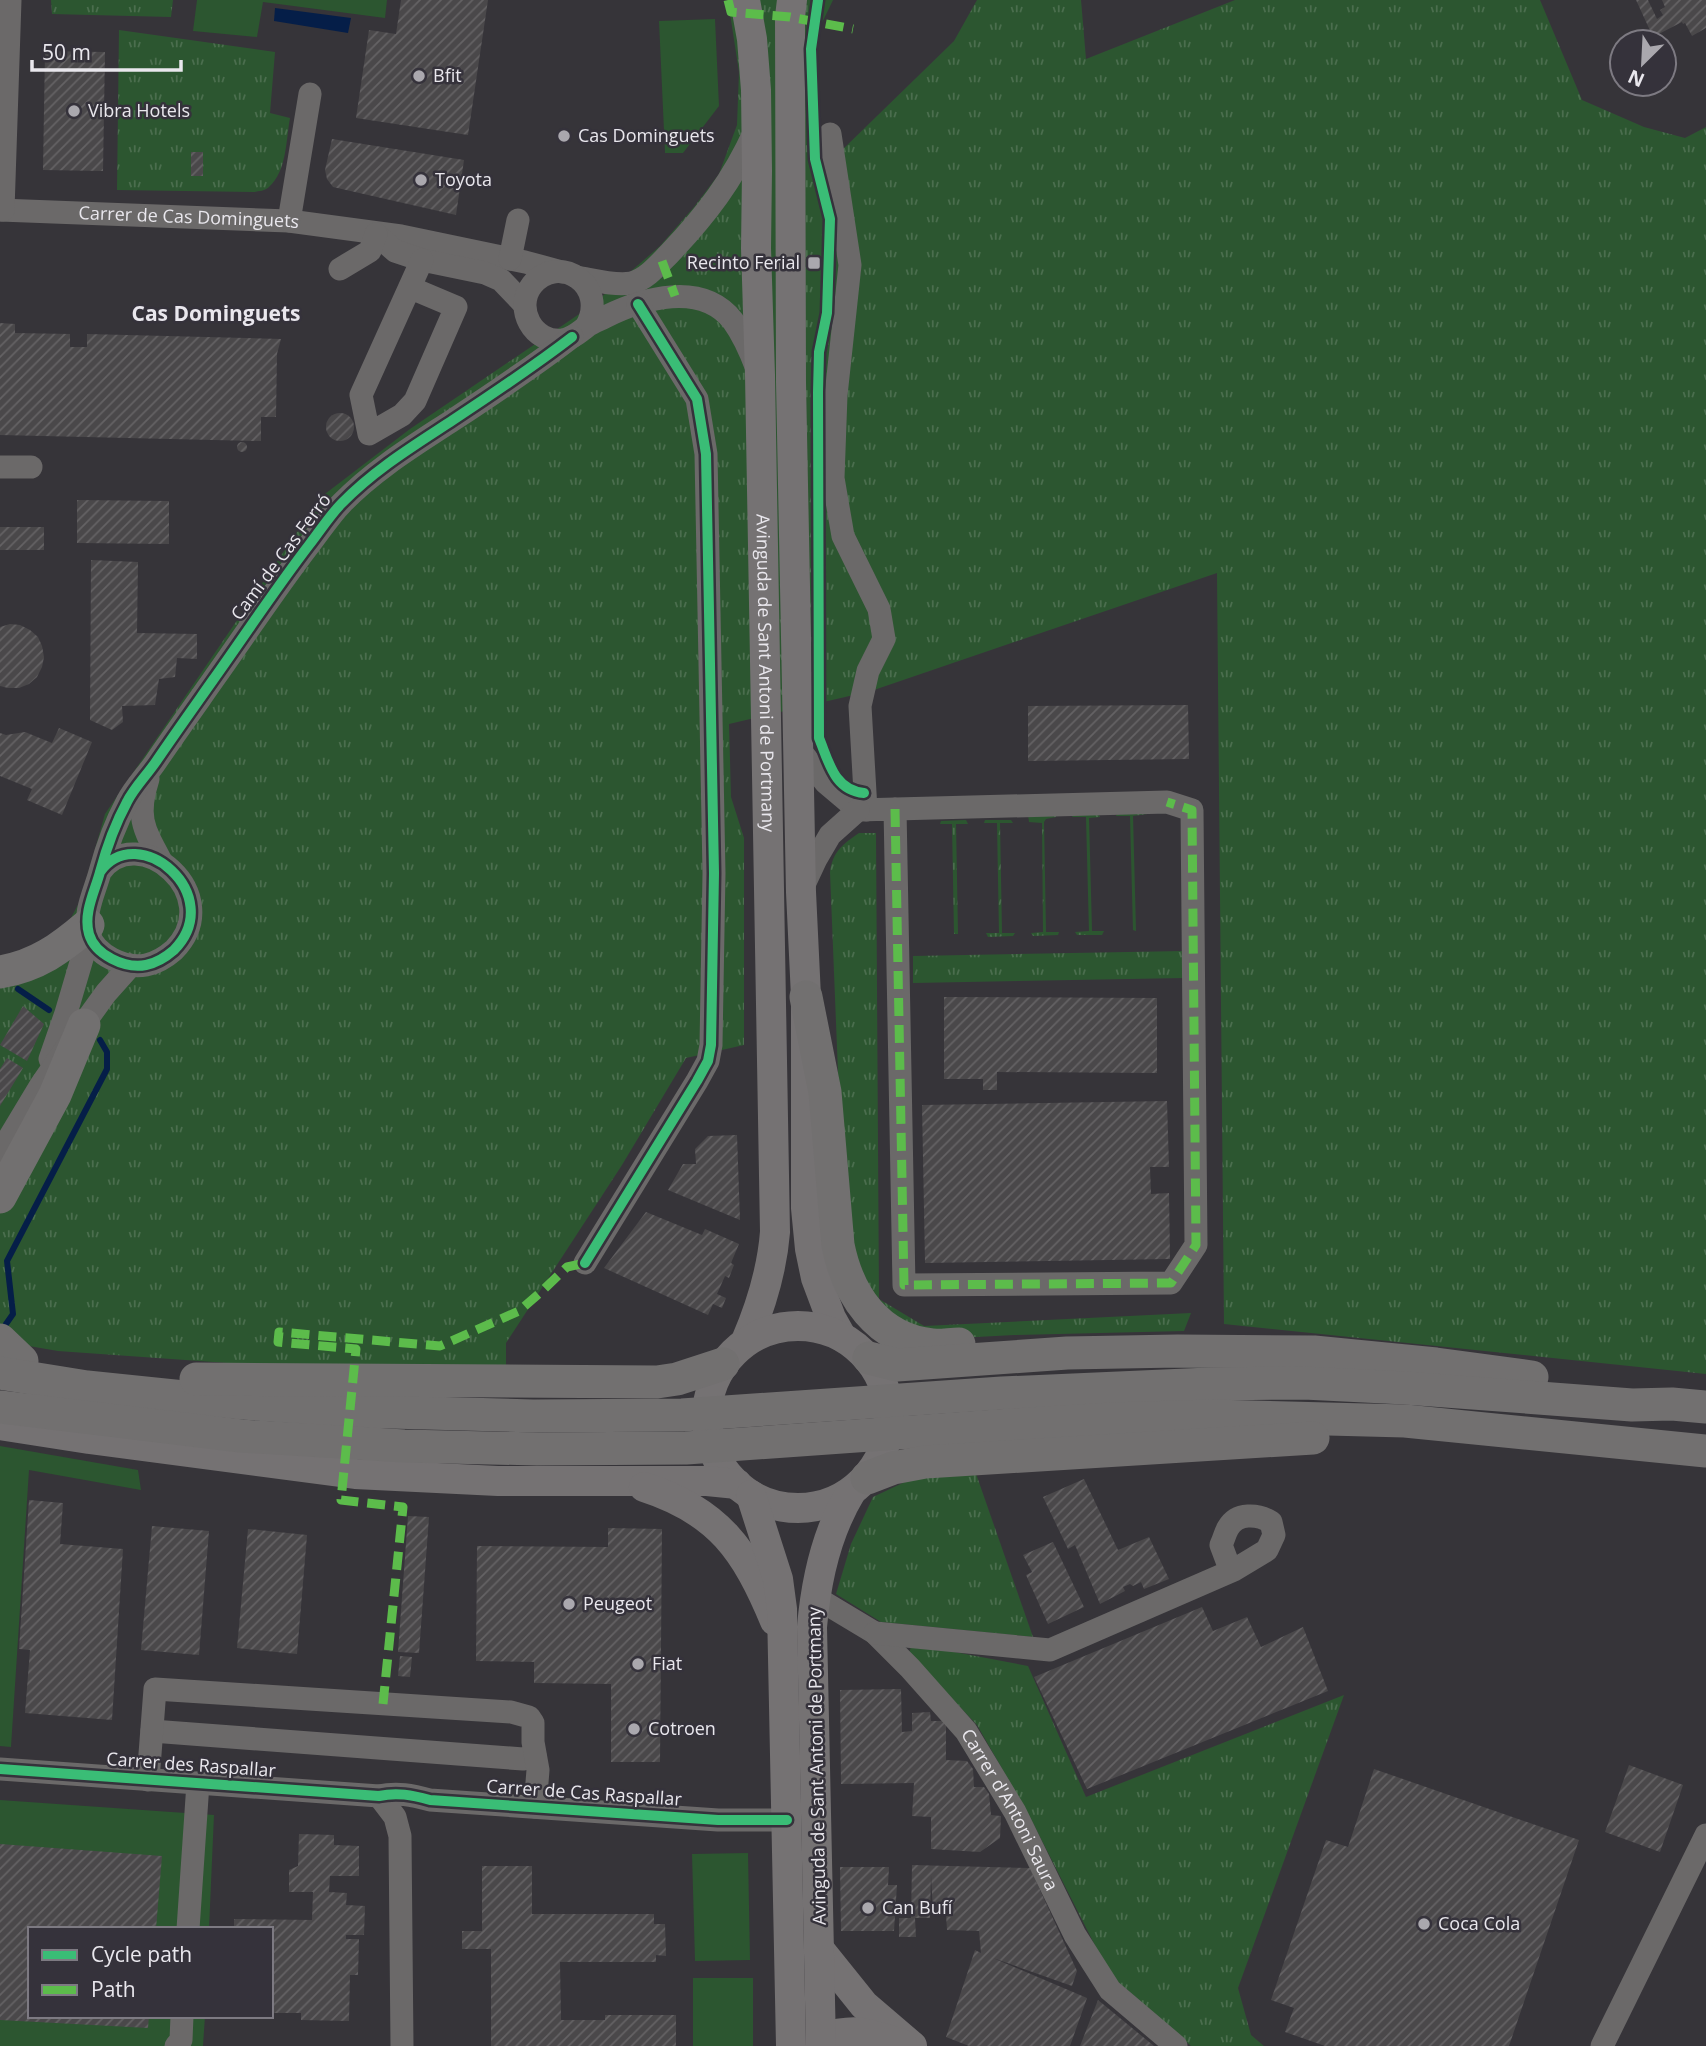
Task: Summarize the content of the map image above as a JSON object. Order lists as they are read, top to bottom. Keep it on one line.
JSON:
{"streets":{"main road":["Avinguda de Sant Antoni de Portmany"],"street":["Carrer de Cas Dominguets","Camí de Cas Ferró","Carrer des Raspallar","Carrer de Cas Raspallar","Carrer d'Antoni Saura"]},"crossings":[["Carrer de Cas Dominguets","Camí de Cas Ferró"],["Carrer de Cas Dominguets","Avinguda de Sant Antoni de Portmany"],["Camí de Cas Ferró","Avinguda de Sant Antoni de Portmany"],["Avinguda de Sant Antoni de Portmany","Carrer de Cas Raspallar"],["Avinguda de Sant Antoni de Portmany","Carrer d'Antoni Saura"],["Carrer des Raspallar","Carrer de Cas Raspallar"]],"districts":["Cas Dominguets"],"places":{"other":["Bfit","Vibra Hotels","Cas Dominguets","Toyota","Peugeot","Fiat","Cotroen","Can Bufí","Coca Cola"],"transit":["Recinto Ferial"]},"legend":["Cycle path","Path"],"scale_bar":"50 m","north":"bottom left"}
